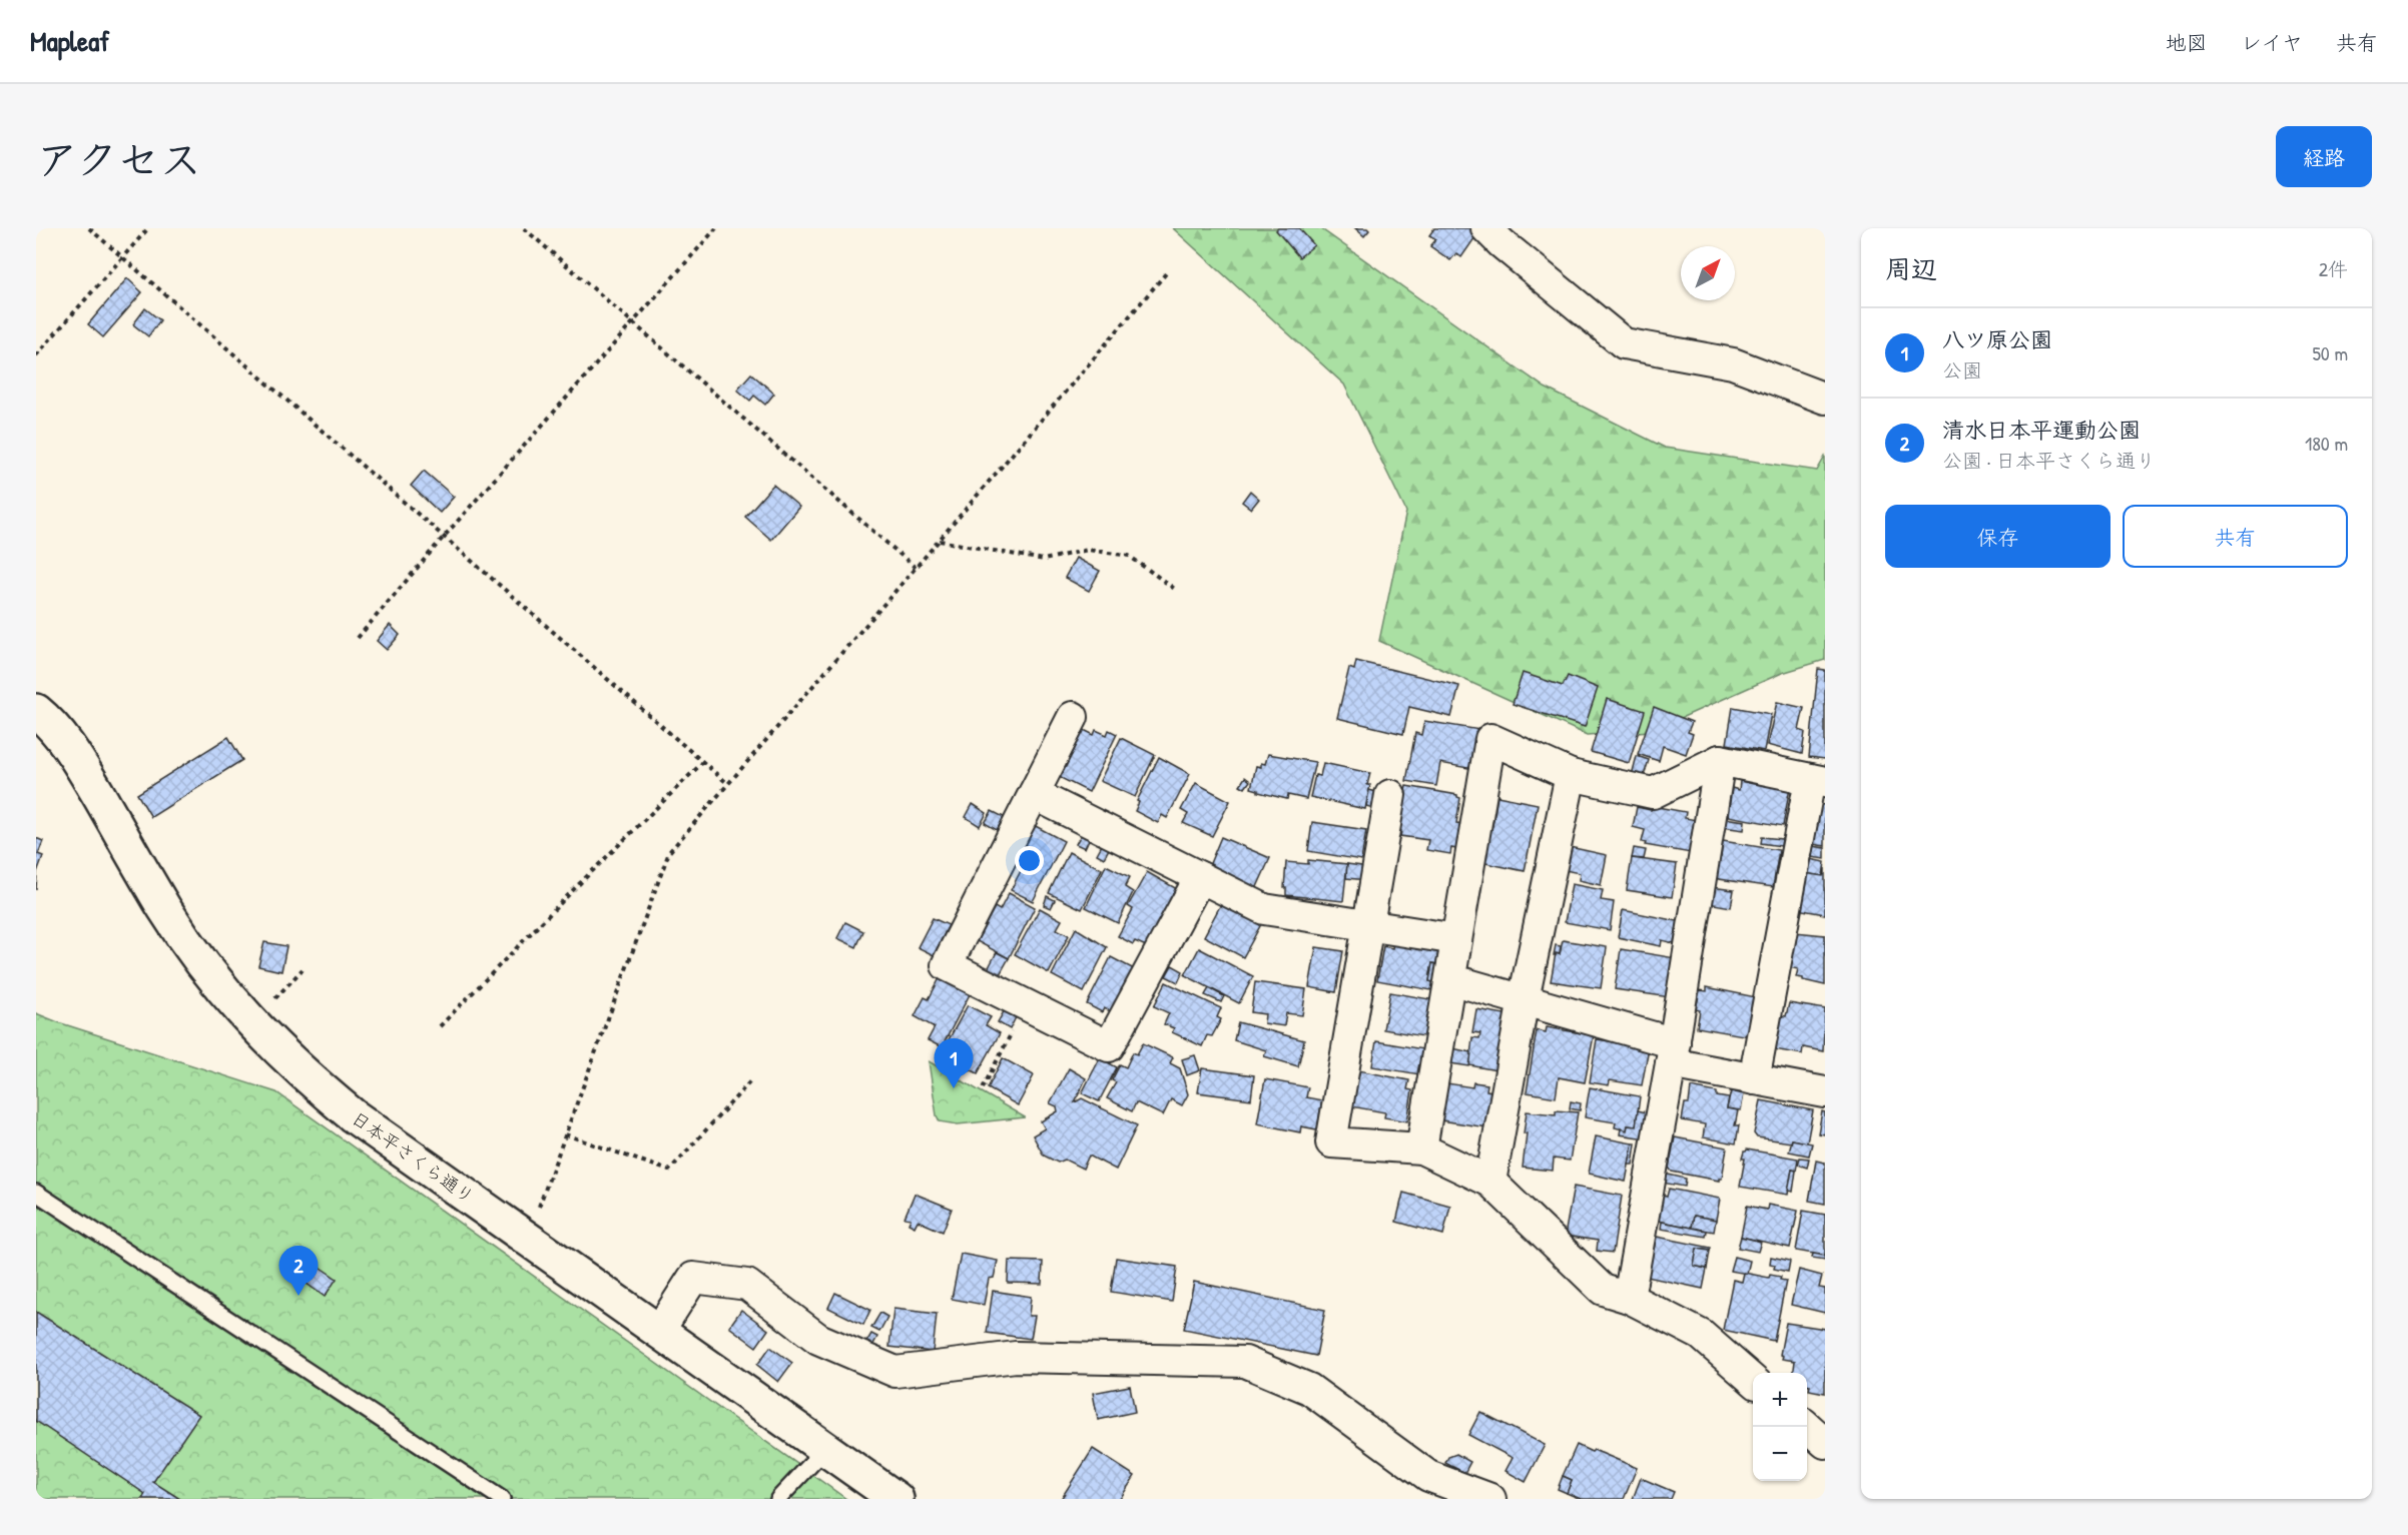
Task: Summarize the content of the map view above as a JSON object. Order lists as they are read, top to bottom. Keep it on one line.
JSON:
{"streets":{"street":["日本平さくら通り"]},"north":"top right","page":{"header":"Mapleaf","nav":["地図","レイヤ","共有"],"title":"アクセス","buttons":["経路",["保存","共有"]],"heading":["周辺","2件"],"list":[{"mark":"1","name":"八ツ原公園","note":"公園","value":"50 m"},{"mark":"2","name":"清水日本平運動公園","note":"公園 · 日本平さくら通り","value":"180 m"}],"pins":["1","2"],"map_buttons":["+","−"]}}
